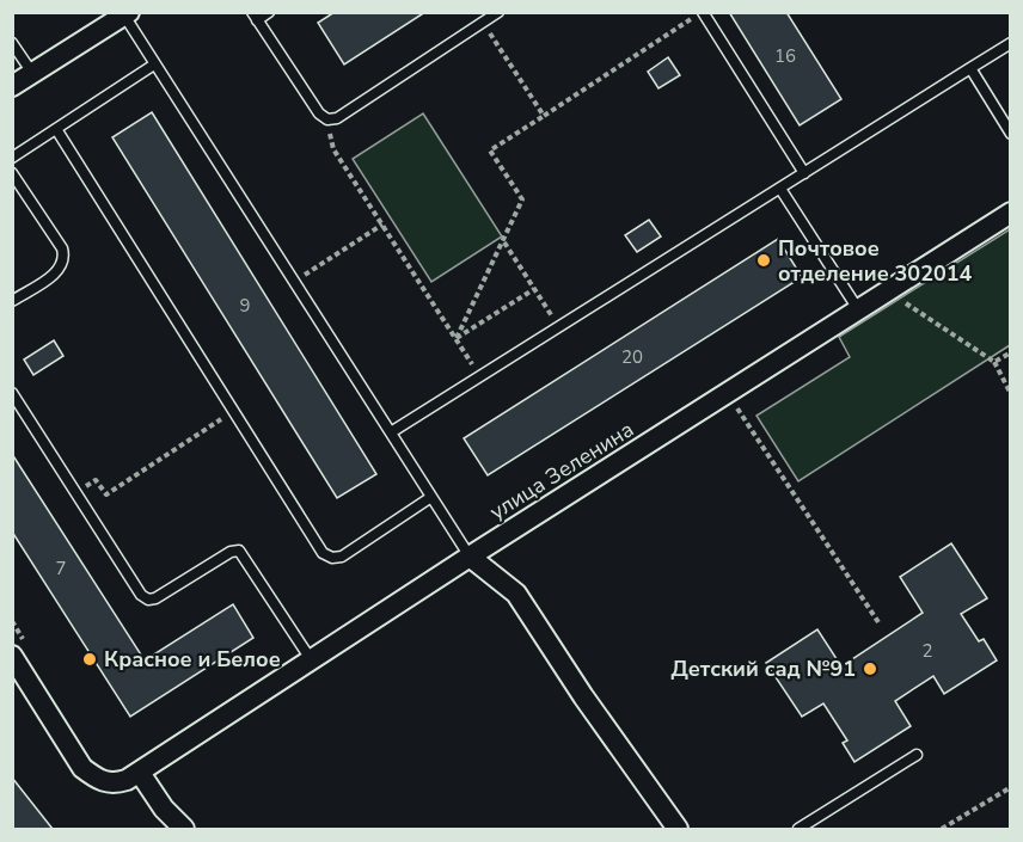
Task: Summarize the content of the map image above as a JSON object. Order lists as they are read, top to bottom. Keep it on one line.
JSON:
{"streets":{"street":["улица Зеленина"]},"places":["Почтовое отделение 302014","Красное и Белое","Детский сад №91"],"house_numbers":["16","9","20","7","2"]}
